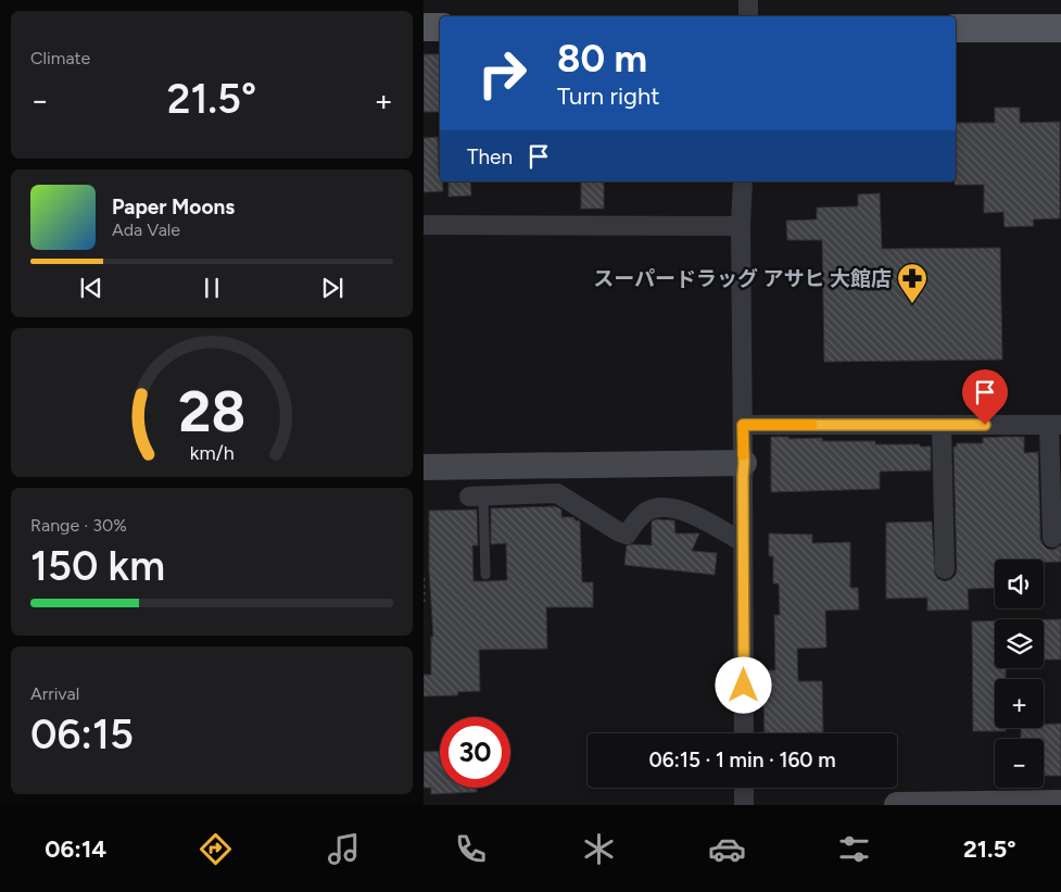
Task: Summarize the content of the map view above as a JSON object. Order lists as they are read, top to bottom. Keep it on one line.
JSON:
{"places":{"pharmacy":["スーパードラッグ アサヒ 大館店"]},"page":{"tile":["Climate",["Range · 30%","150 km"],["Arrival","06:15"]],"turn":["80 m","Turn right"],"heat":["−","21.5°","+"],"then":"Then","song":["Paper Moons","Ada Vale"],"map_buttons":["+","−"],"limit":"30","trip":"06:15 · 1 min · 160 m","tabs":["06:14","21.5°"],"gauge":["28","km/h"]}}
